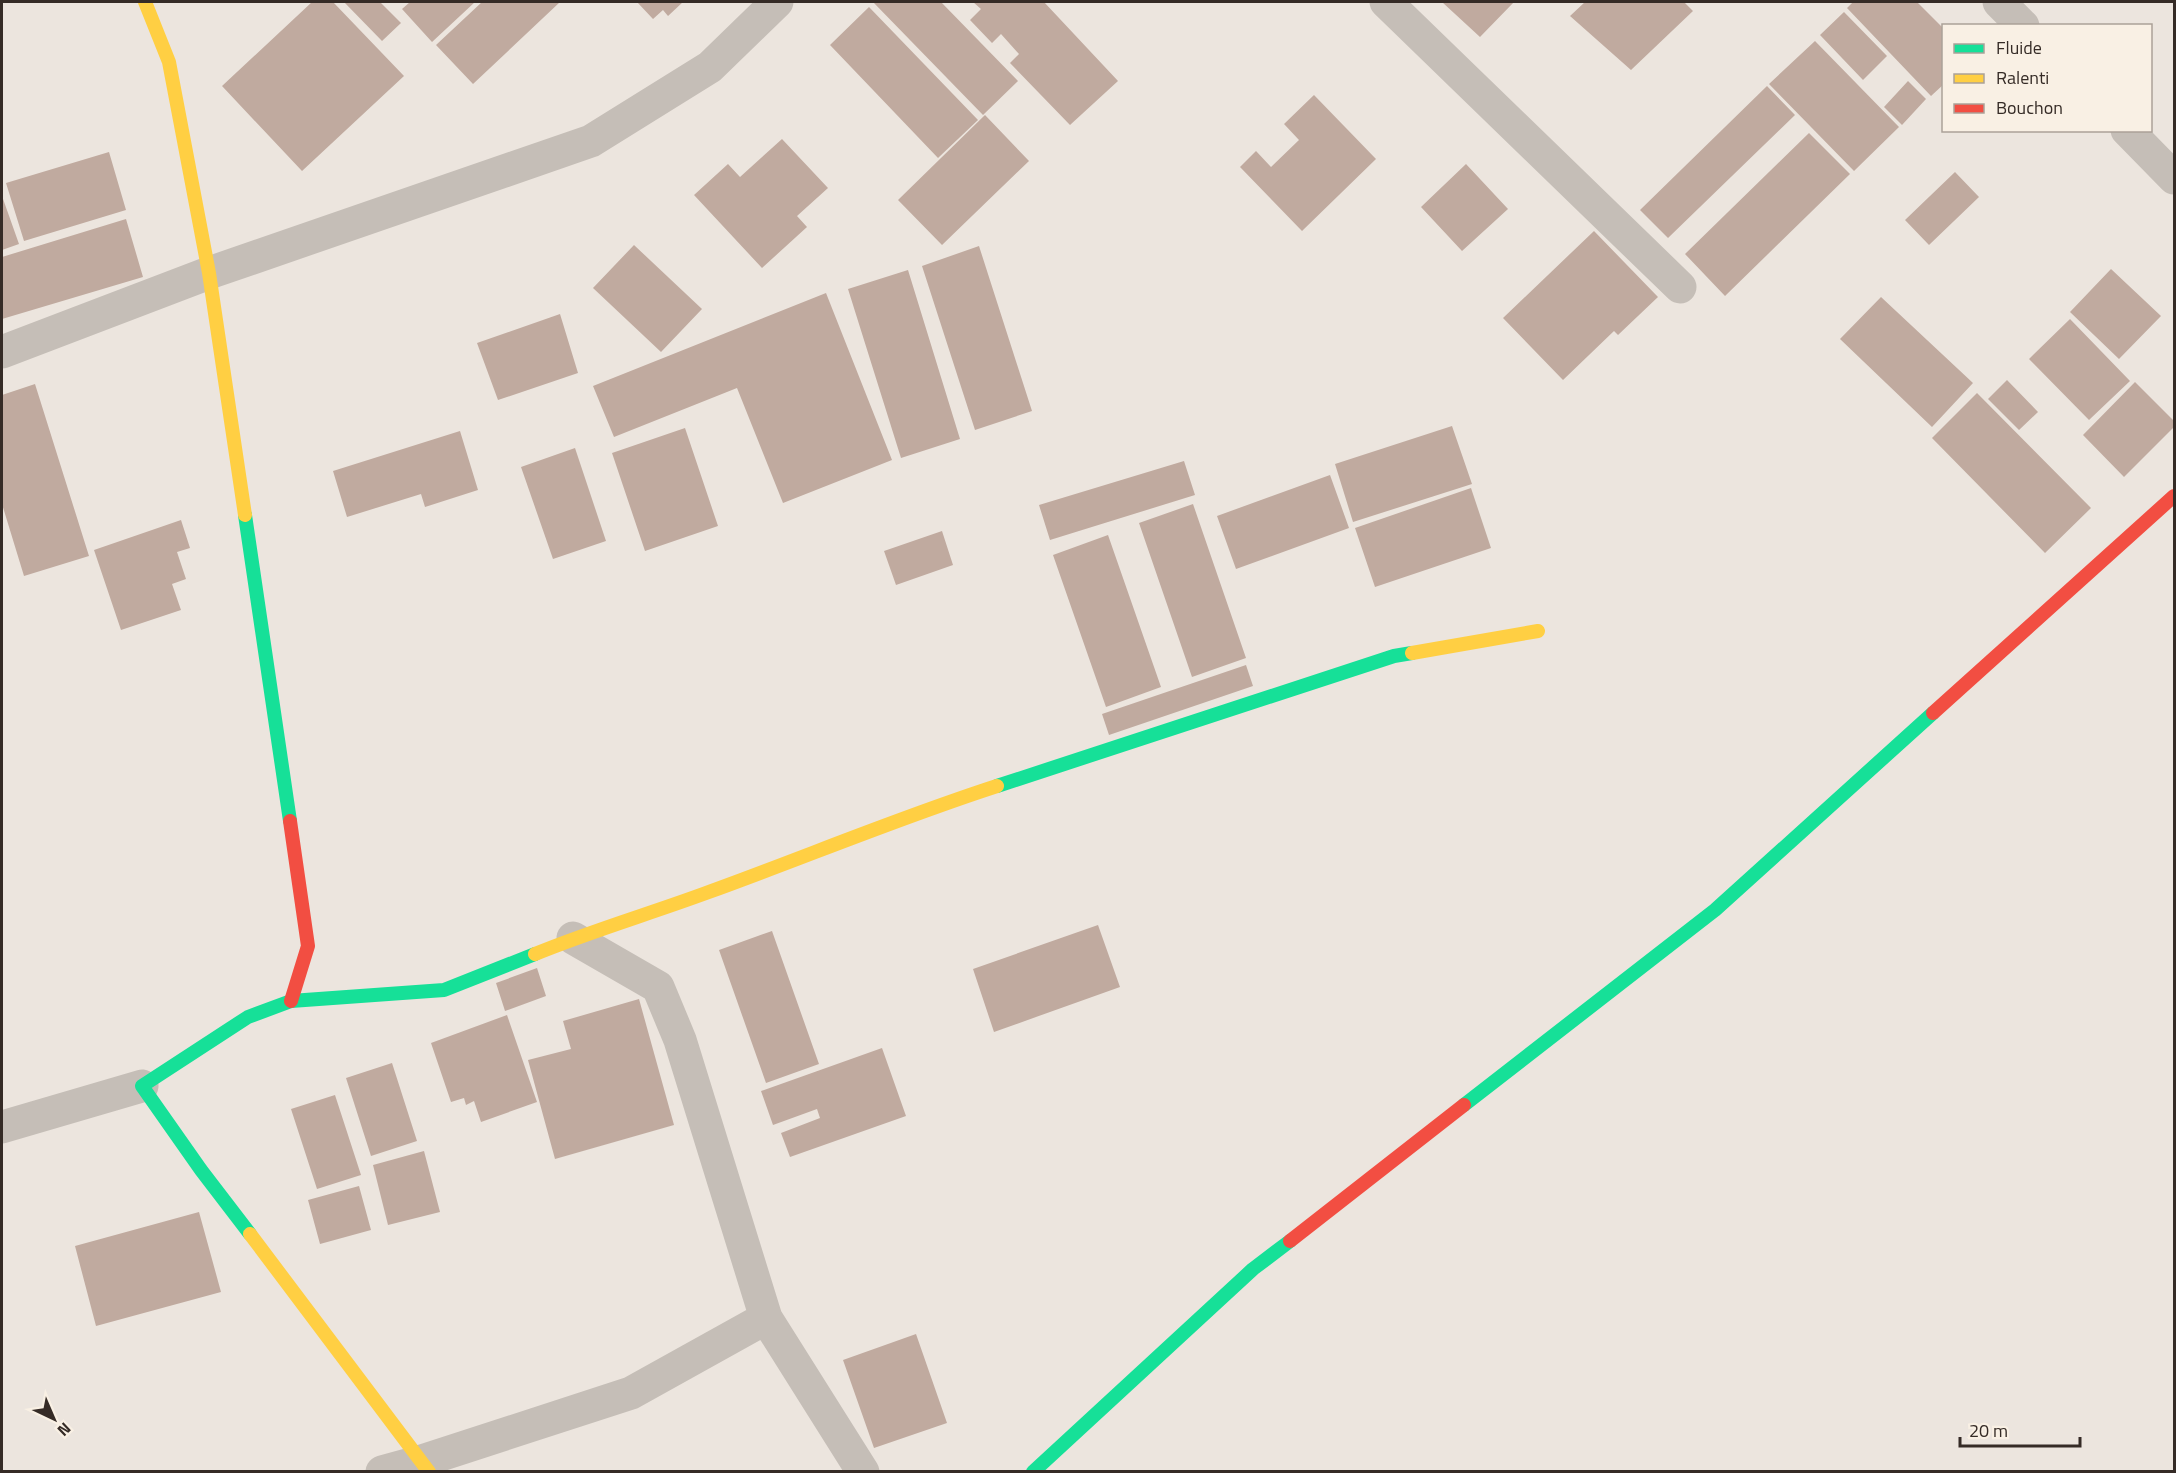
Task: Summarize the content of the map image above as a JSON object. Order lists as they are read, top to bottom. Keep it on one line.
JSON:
{"legend":["Fluide","Ralenti","Bouchon"],"scale_bar":"20 m","north":"bottom right"}
